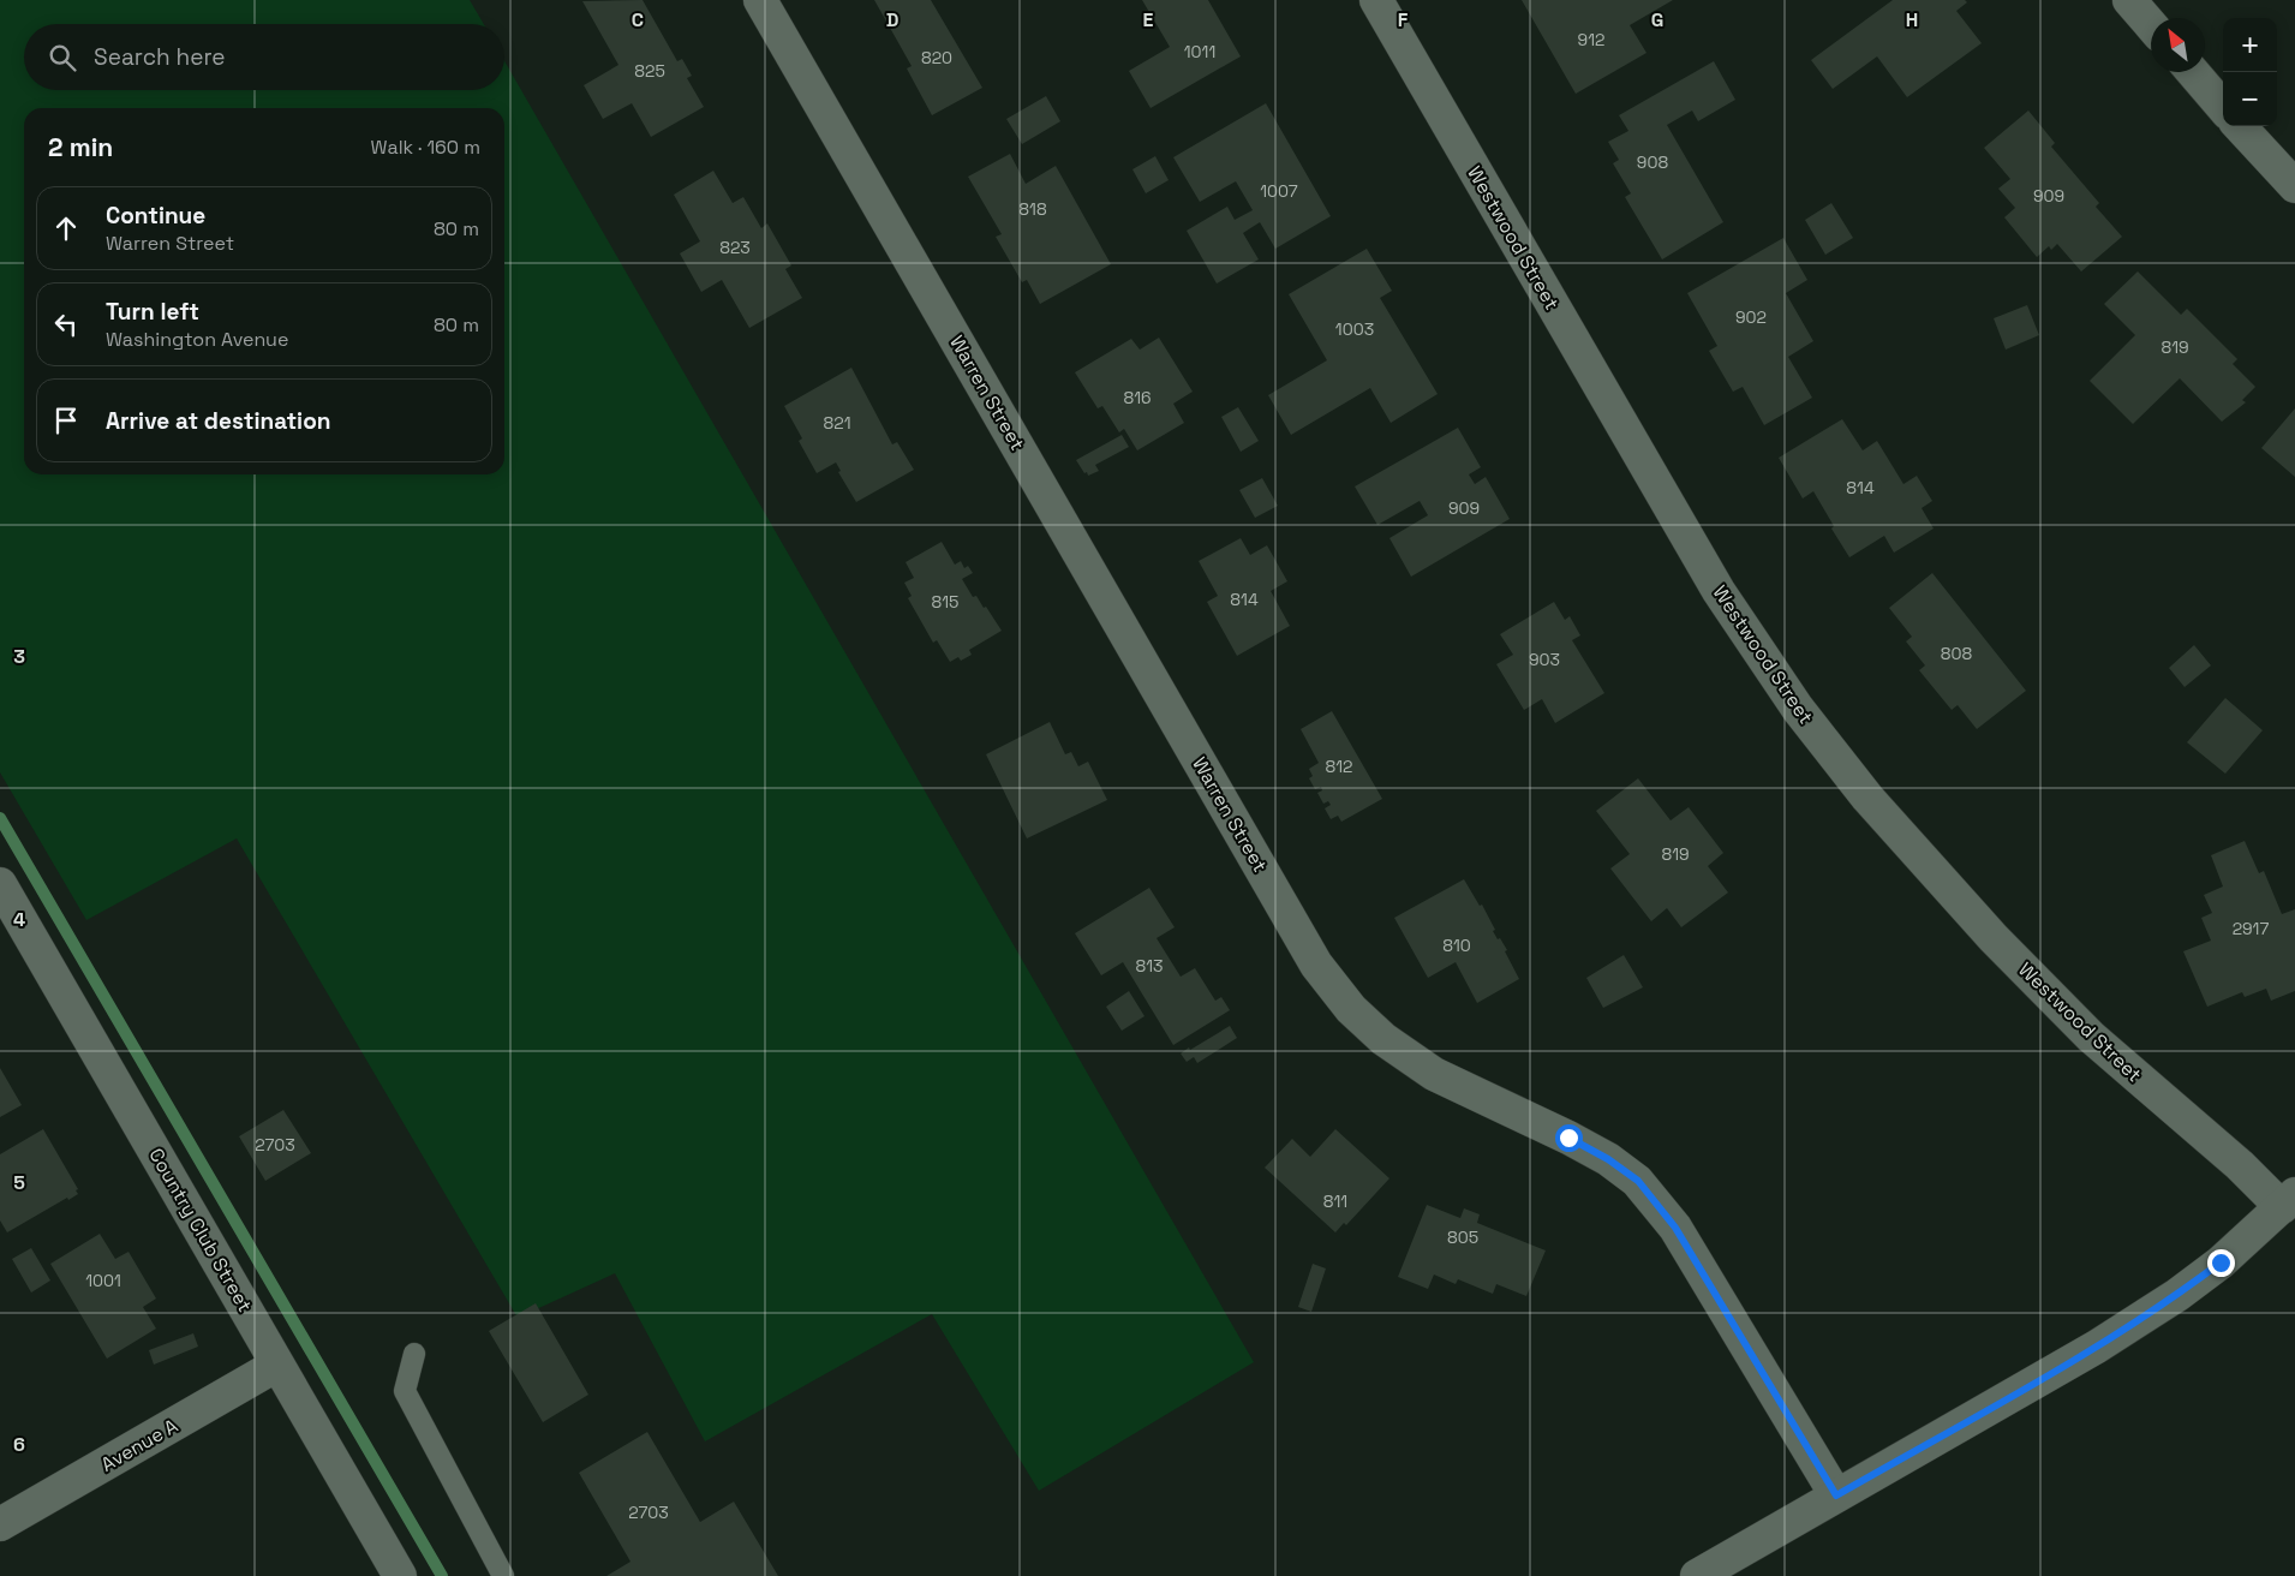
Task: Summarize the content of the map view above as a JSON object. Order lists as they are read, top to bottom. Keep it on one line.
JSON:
{"streets":{"street":["Westwood Street","Warren Street","Country Club Street","Avenue A"]},"crossings":[["Country Club Street","Avenue A"]],"house_numbers":["912","1011","820","825","908","1007","909","818","823","902","1003","819","816","821","814","909","814","815","808","903","812","819","2917","810","813","2703","811","805","1001","2703"],"north":"top left","page":{"map_buttons":["+","−"],"search":"Search here","heading":["2 min","Walk · 160 m"],"list":[["Continue","Warren Street","80 m"],["Turn left","Washington Avenue","80 m"],"Arrive at destination"]},"grid":{"columns":["C","D","E","F","G","H"],"rows":["3","4","5","6"]}}
